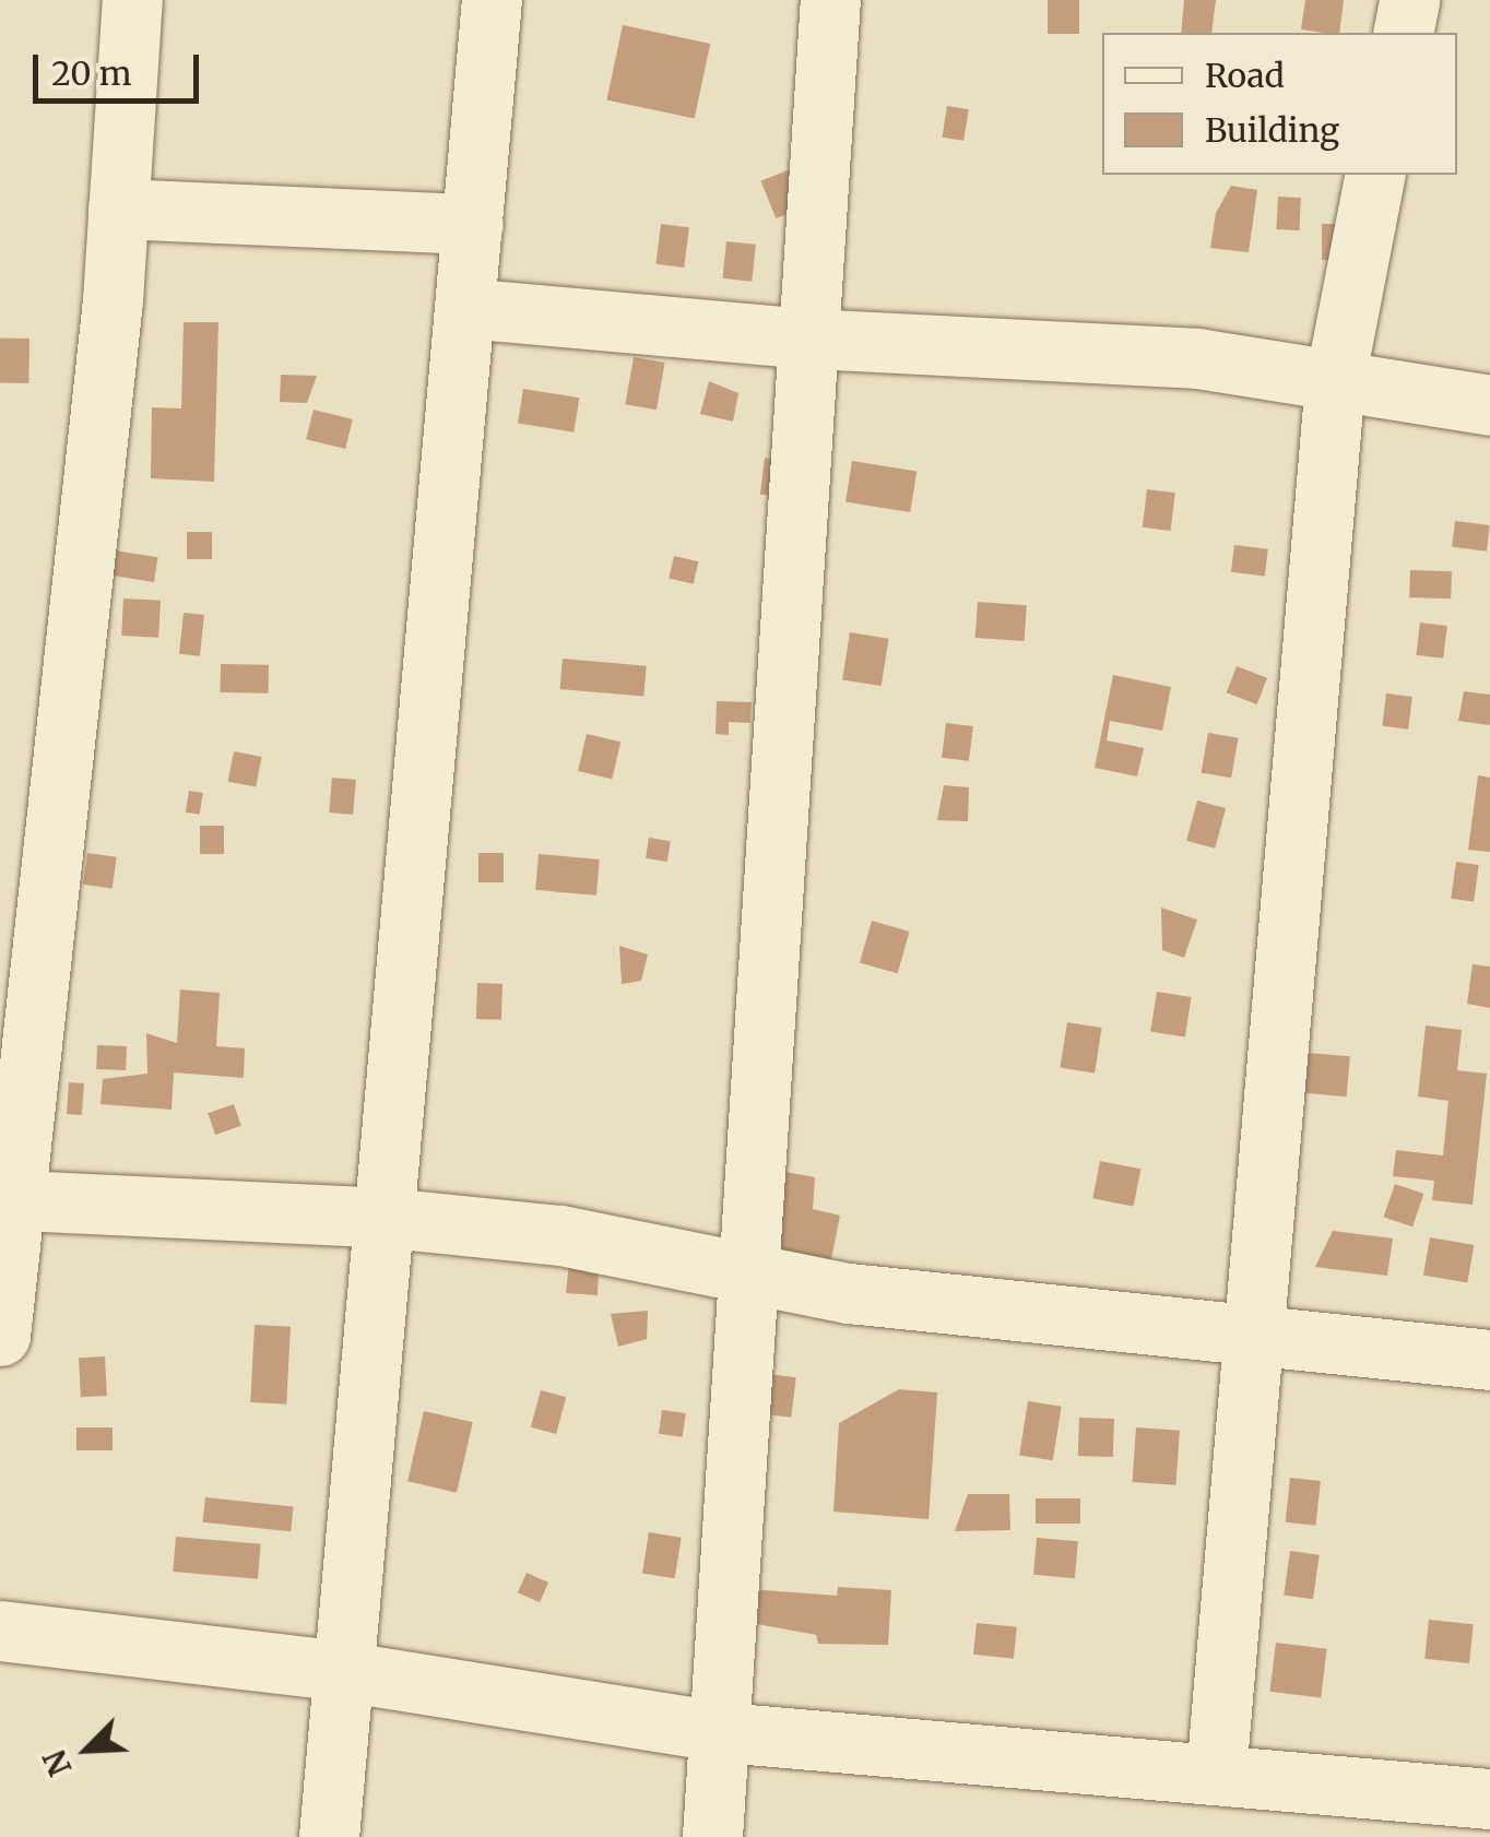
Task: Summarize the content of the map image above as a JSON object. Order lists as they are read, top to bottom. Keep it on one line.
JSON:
{"legend":["Road","Building"],"scale_bar":"20 m","north":"bottom left"}
